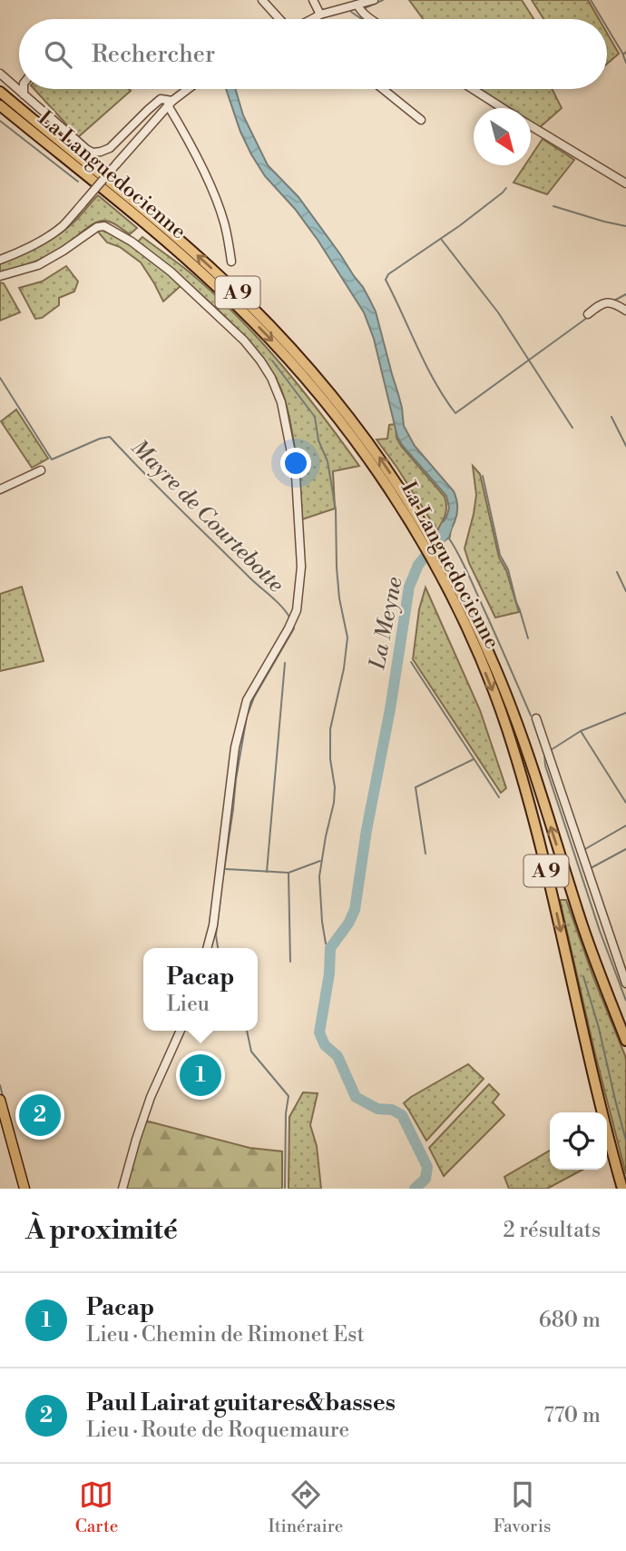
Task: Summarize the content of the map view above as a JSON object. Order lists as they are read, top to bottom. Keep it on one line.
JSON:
{"streets":{"highway":["La Languedocienne","A 9"]},"water":["Mayre de Courtebotte","La Meyne"],"north":"bottom right","page":{"search":"Rechercher","popup":["Pacap","Lieu"],"pins":["1","2"],"heading":["À proximité","2 résultats"],"list":[{"mark":"1","name":"Pacap","note":"Lieu · Chemin de Rimonet Est","value":"680 m"},{"mark":"2","name":"Paul Lairat guitares&basses","note":"Lieu · Route de Roquemaure","value":"770 m"}],"nav":["Carte","Itinéraire","Favoris"]}}
